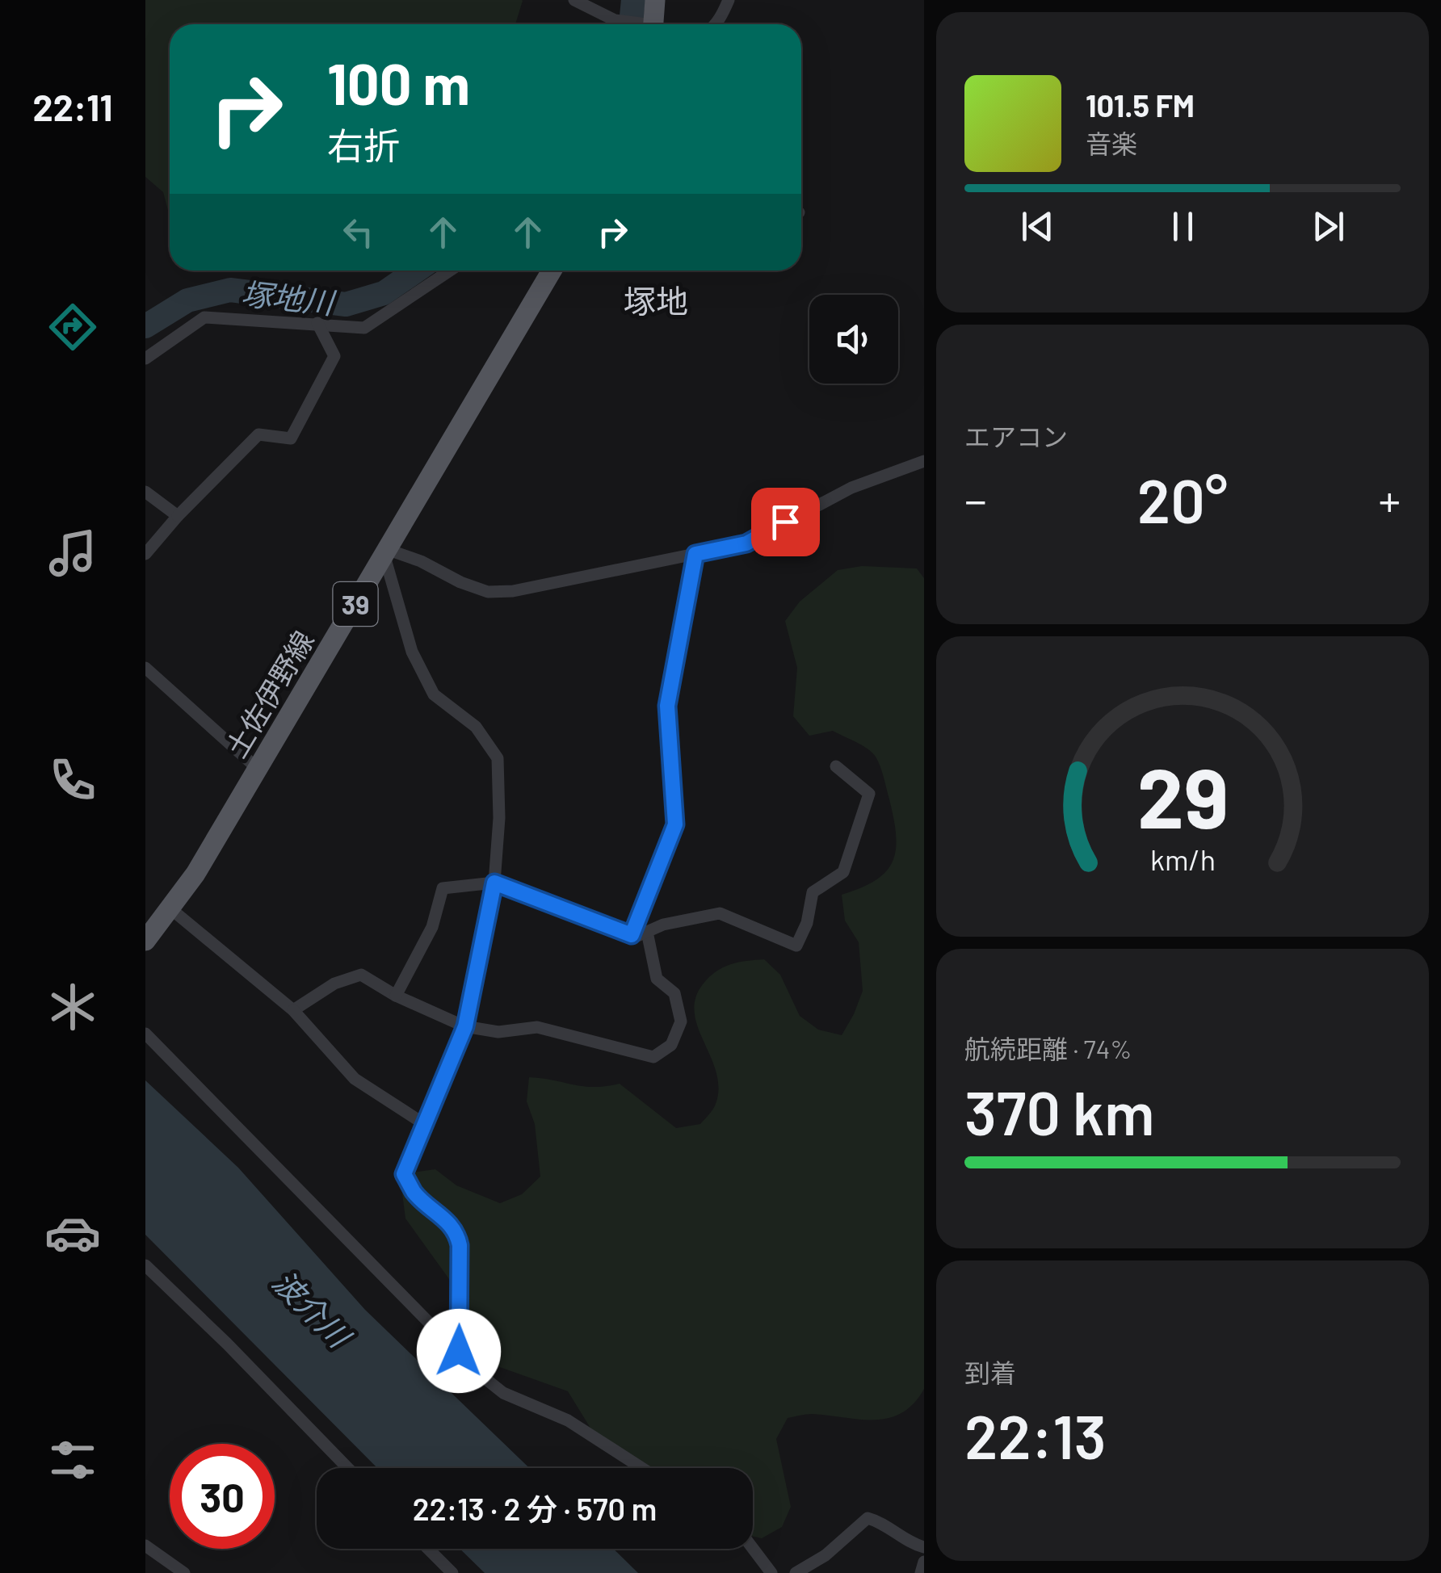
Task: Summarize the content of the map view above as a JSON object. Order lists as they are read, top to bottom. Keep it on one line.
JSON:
{"streets":{"main road":["39","土佐伊野線"]},"districts":["塚地"],"water":["塚地川","波介川"],"page":{"tabs":"22:11","turn":["100 m","右折"],"song":["101.5 FM","音楽"],"tile":["エアコン",["航続距離 · 74%","370 km"],["到着","22:13"]],"heat":["−","20°","+"],"limit":"30","trip":"22:13 · 2 分 · 570 m","gauge":["29","km/h"]}}
